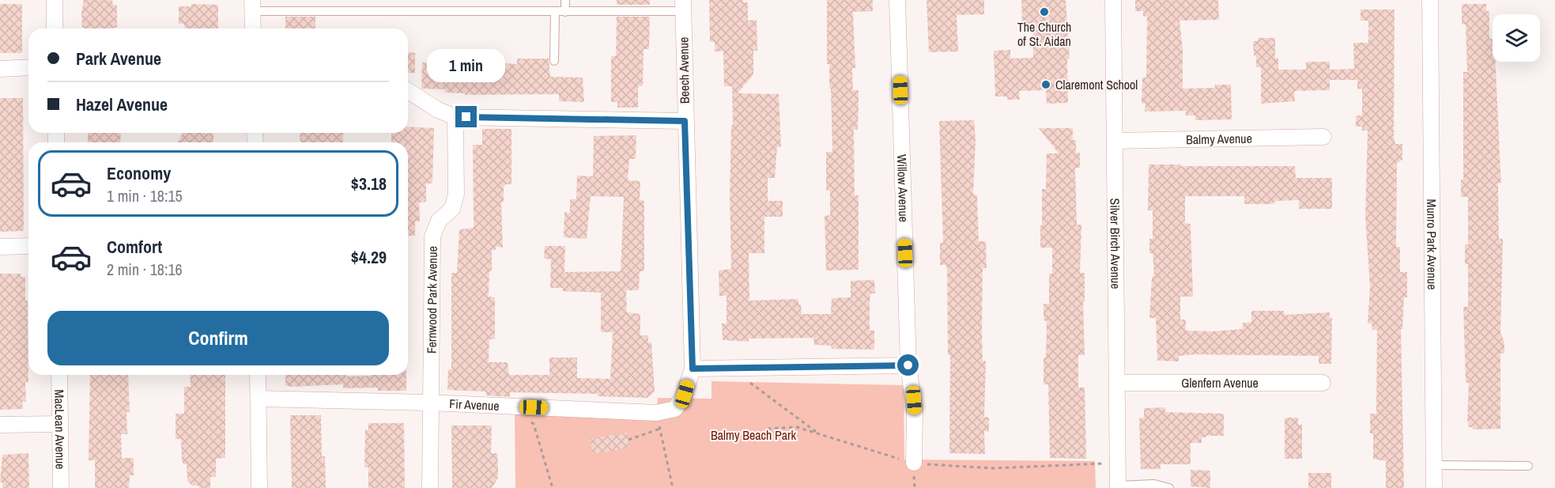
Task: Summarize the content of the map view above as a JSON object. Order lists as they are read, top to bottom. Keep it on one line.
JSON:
{"streets":{"street":["Beech Avenue","Balmy Avenue","Willow Avenue","Silver Birch Avenue","Munro Park Avenue","Fernwood Park Avenue","Glenfern Avenue","Fir Avenue","MacLean Avenue"]},"crossings":[["Beech Avenue","Fir Avenue"],["Balmy Avenue","Silver Birch Avenue"],["Silver Birch Avenue","Glenfern Avenue"],["Fernwood Park Avenue","Fir Avenue"]],"parks":["Balmy Beach Park"],"places":["The Church of St. Aidan","Claremont School"],"page":{"banner":["Park Avenue","Hazel Avenue"],"bubble":"1 min","list":[{"name":"Economy","note":"1 min · 18:15","value":"$3.18"},{"name":"Comfort","note":"2 min · 18:16","value":"$4.29"}],"buttons":"Confirm"}}
